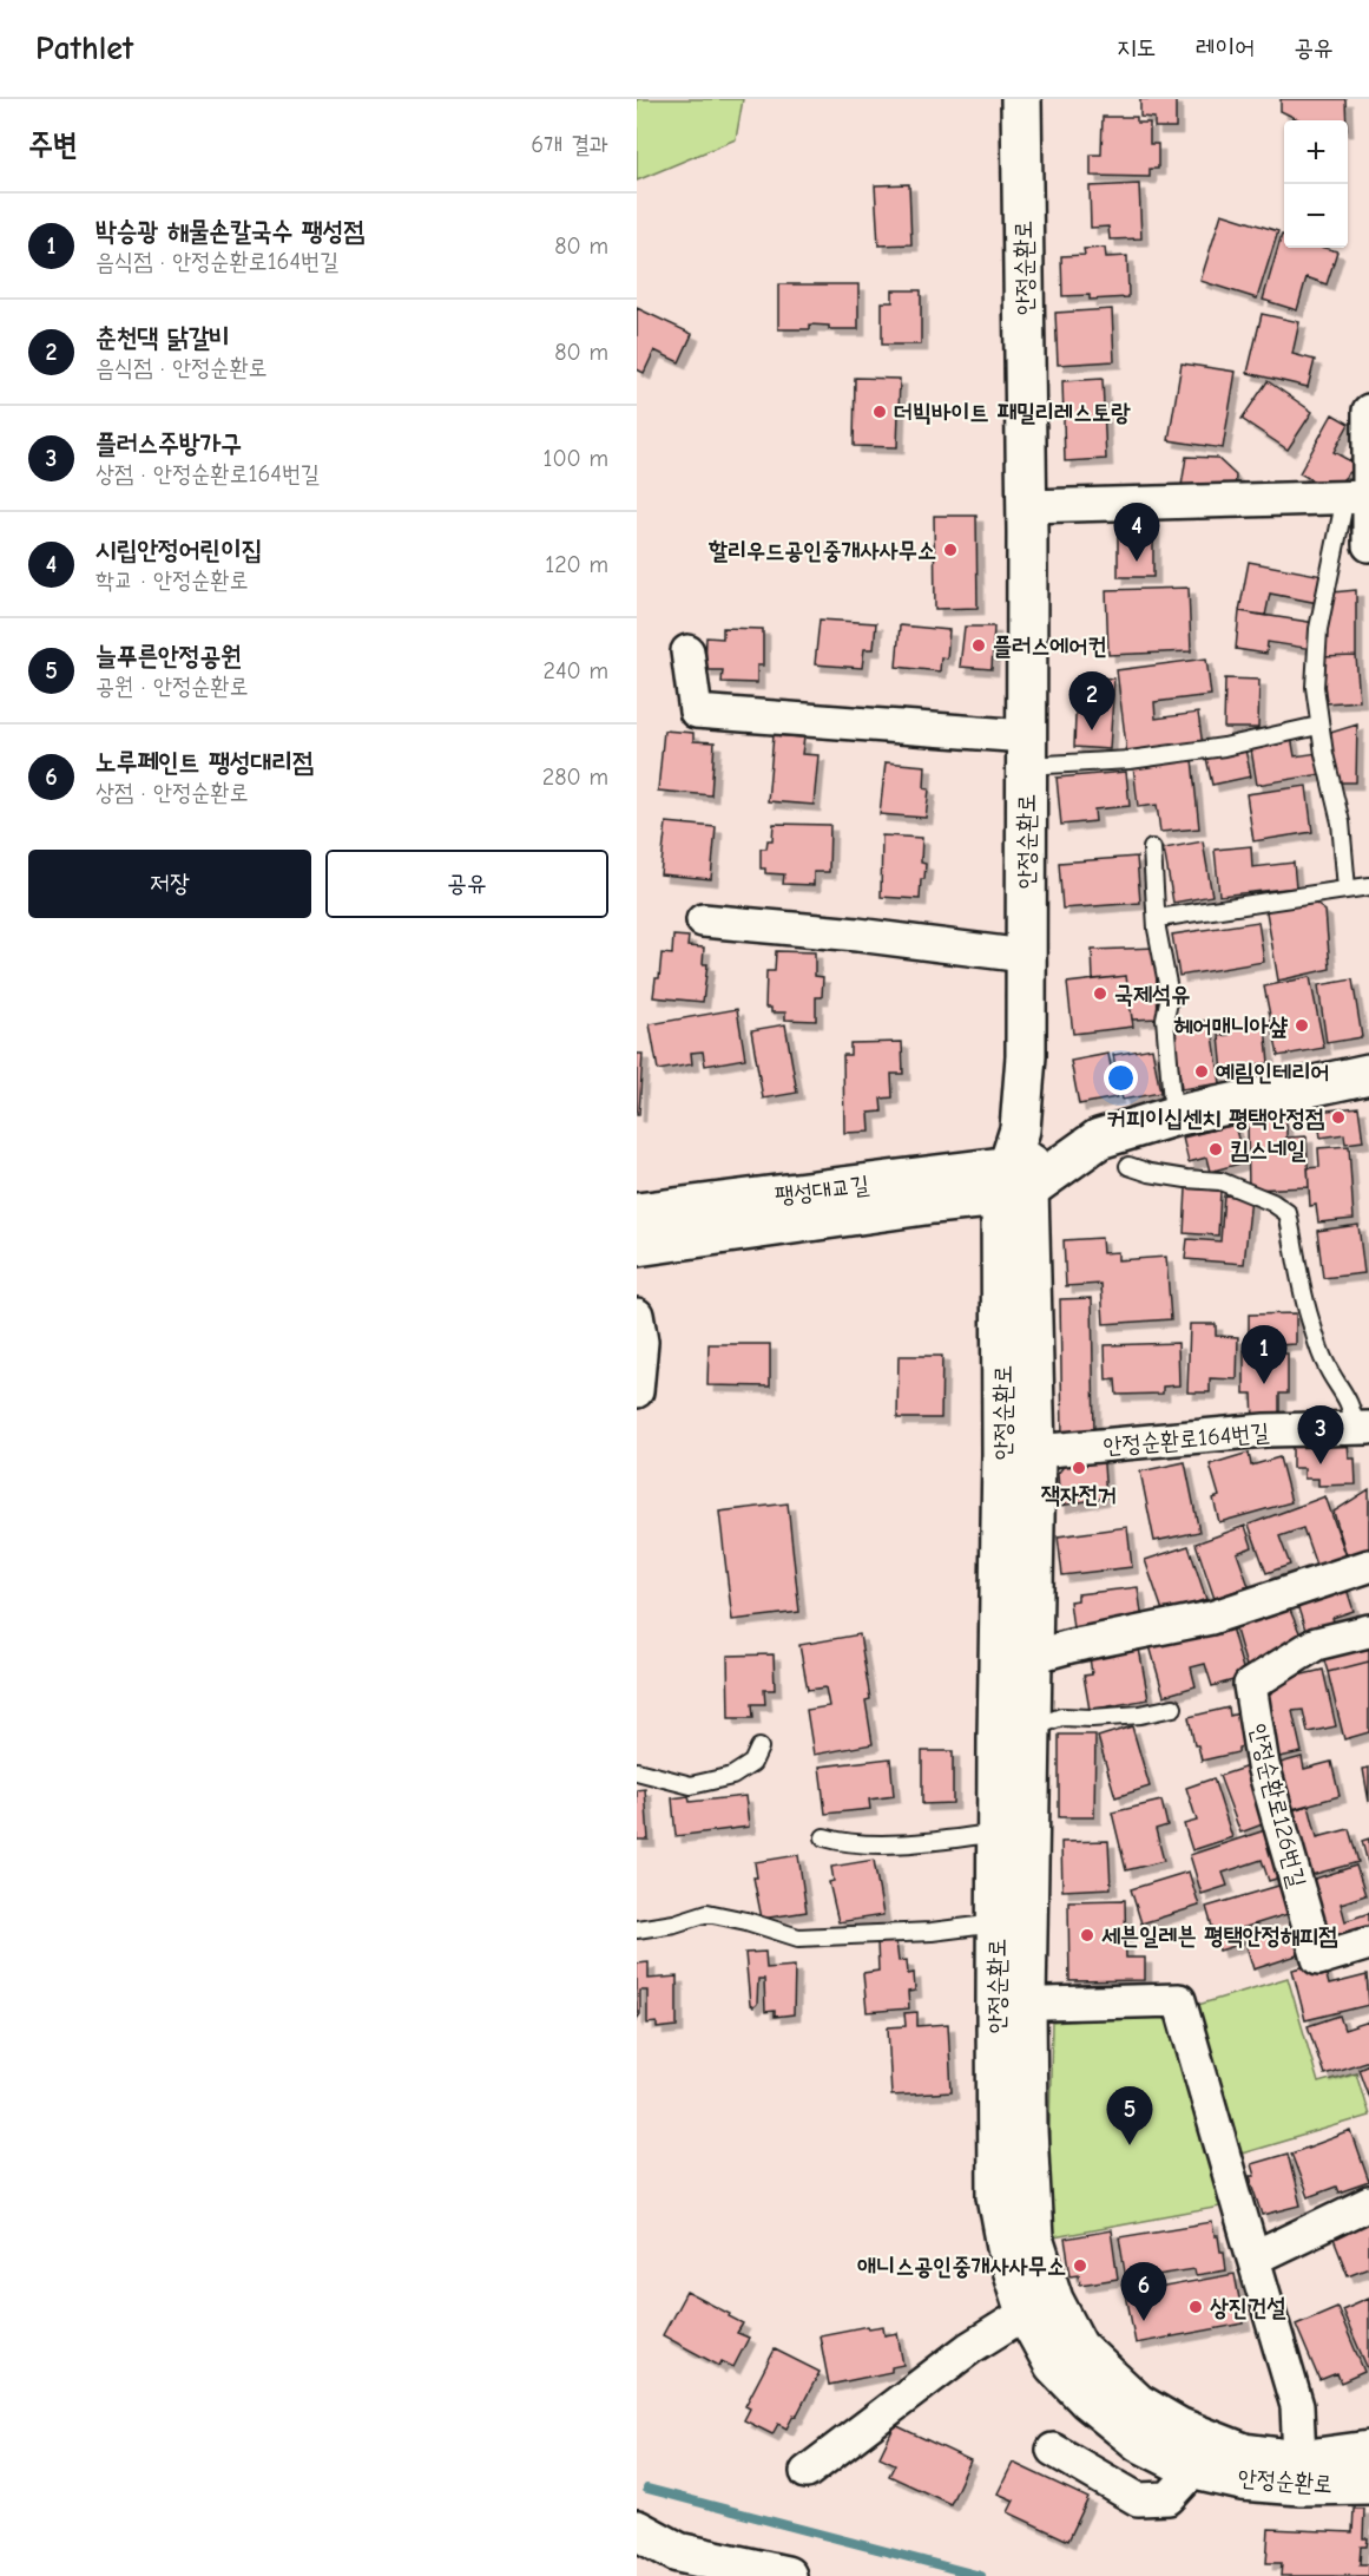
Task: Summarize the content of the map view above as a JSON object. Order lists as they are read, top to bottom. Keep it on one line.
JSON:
{"streets":{"main road":["안정순환로","팽성대교길"],"street":["안정순환로164번길","안정순환로126번길"]},"crossings":[["안정순환로","팽성대교길"],["안정순환로","안정순환로164번길"]],"places":["더빅바이트 패밀리레스토랑","할리우드공인중개사사무소","플러스에어컨","국제석유","헤어매니아샾","예림인테리어","커피이십센치 평택안정점","킴스네일","잭자전거","세븐일레븐 평택안정해피점","애니스공인중개사사무소","상진건설"],"page":{"header":"Pathlet","nav":["지도","레이어","공유"],"heading":["주변","6개 결과"],"map_buttons":["+","−"],"list":[{"mark":"1","name":"박승광 해물손칼국수 팽성점","note":"음식점 · 안정순환로164번길","value":"80 m"},{"mark":"2","name":"춘천댁 닭갈비","note":"음식점 · 안정순환로","value":"80 m"},{"mark":"3","name":"플러스주방가구","note":"상점 · 안정순환로164번길","value":"100 m"},{"mark":"4","name":"시립안정어린이집","note":"학교 · 안정순환로","value":"120 m"},{"mark":"5","name":"늘푸른안정공원","note":"공원 · 안정순환로","value":"240 m"},{"mark":"6","name":"노루페인트 팽성대리점","note":"상점 · 안정순환로","value":"280 m"}],"pins":["4","2","1","3","5","6"],"buttons":["저장","공유"]}}
